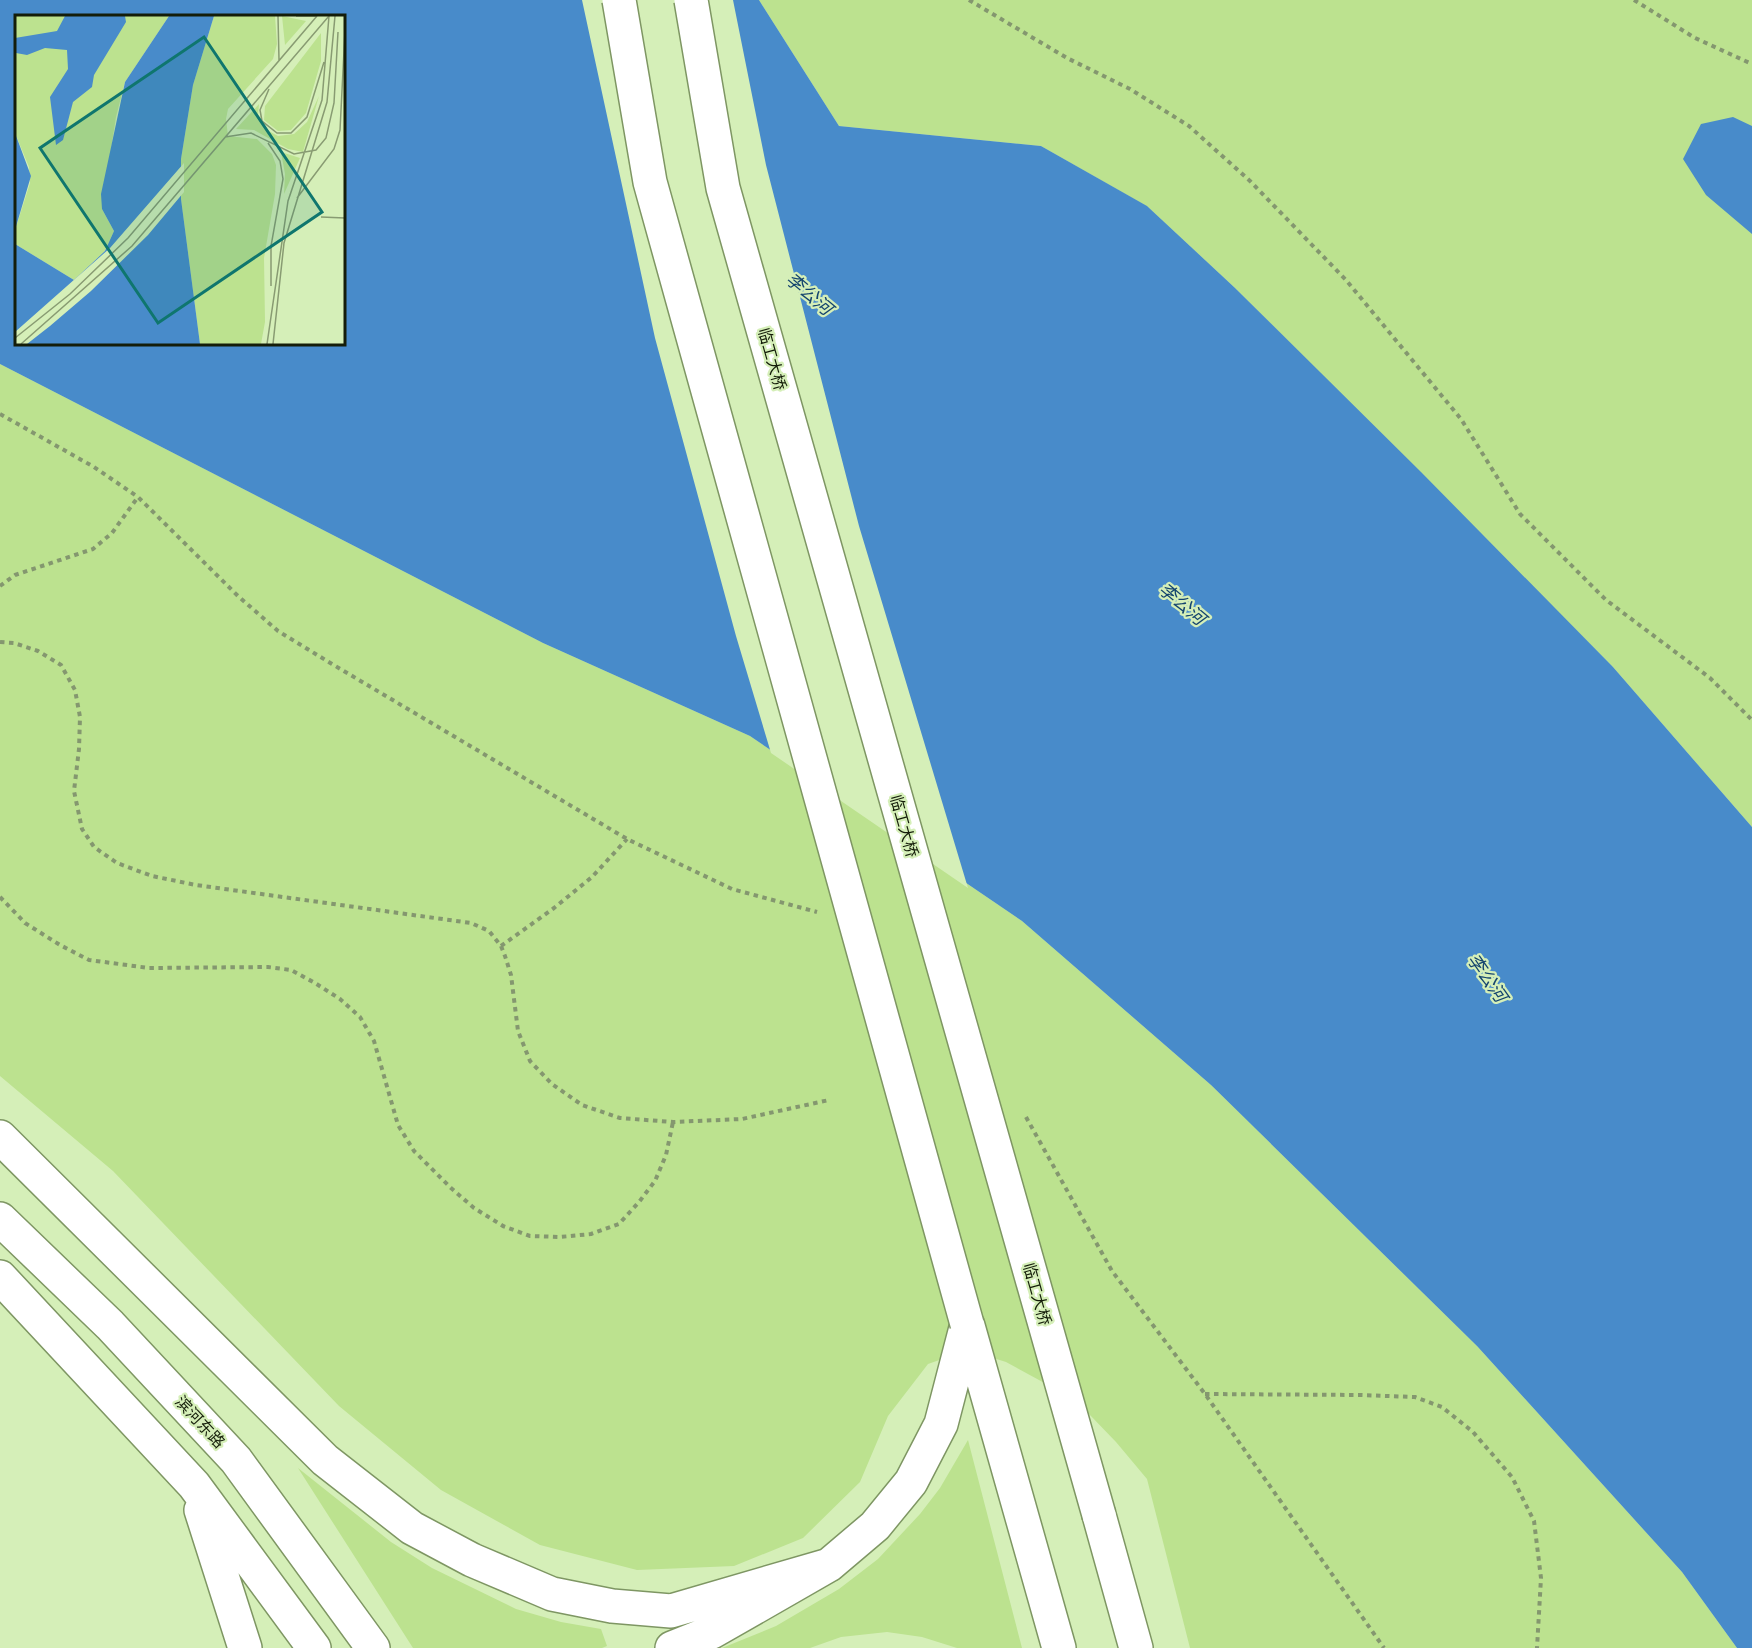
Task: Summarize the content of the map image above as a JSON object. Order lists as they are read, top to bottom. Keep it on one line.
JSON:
{"streets":{"main road":["临工大桥","滨河东路"]},"water":["李公河"]}
